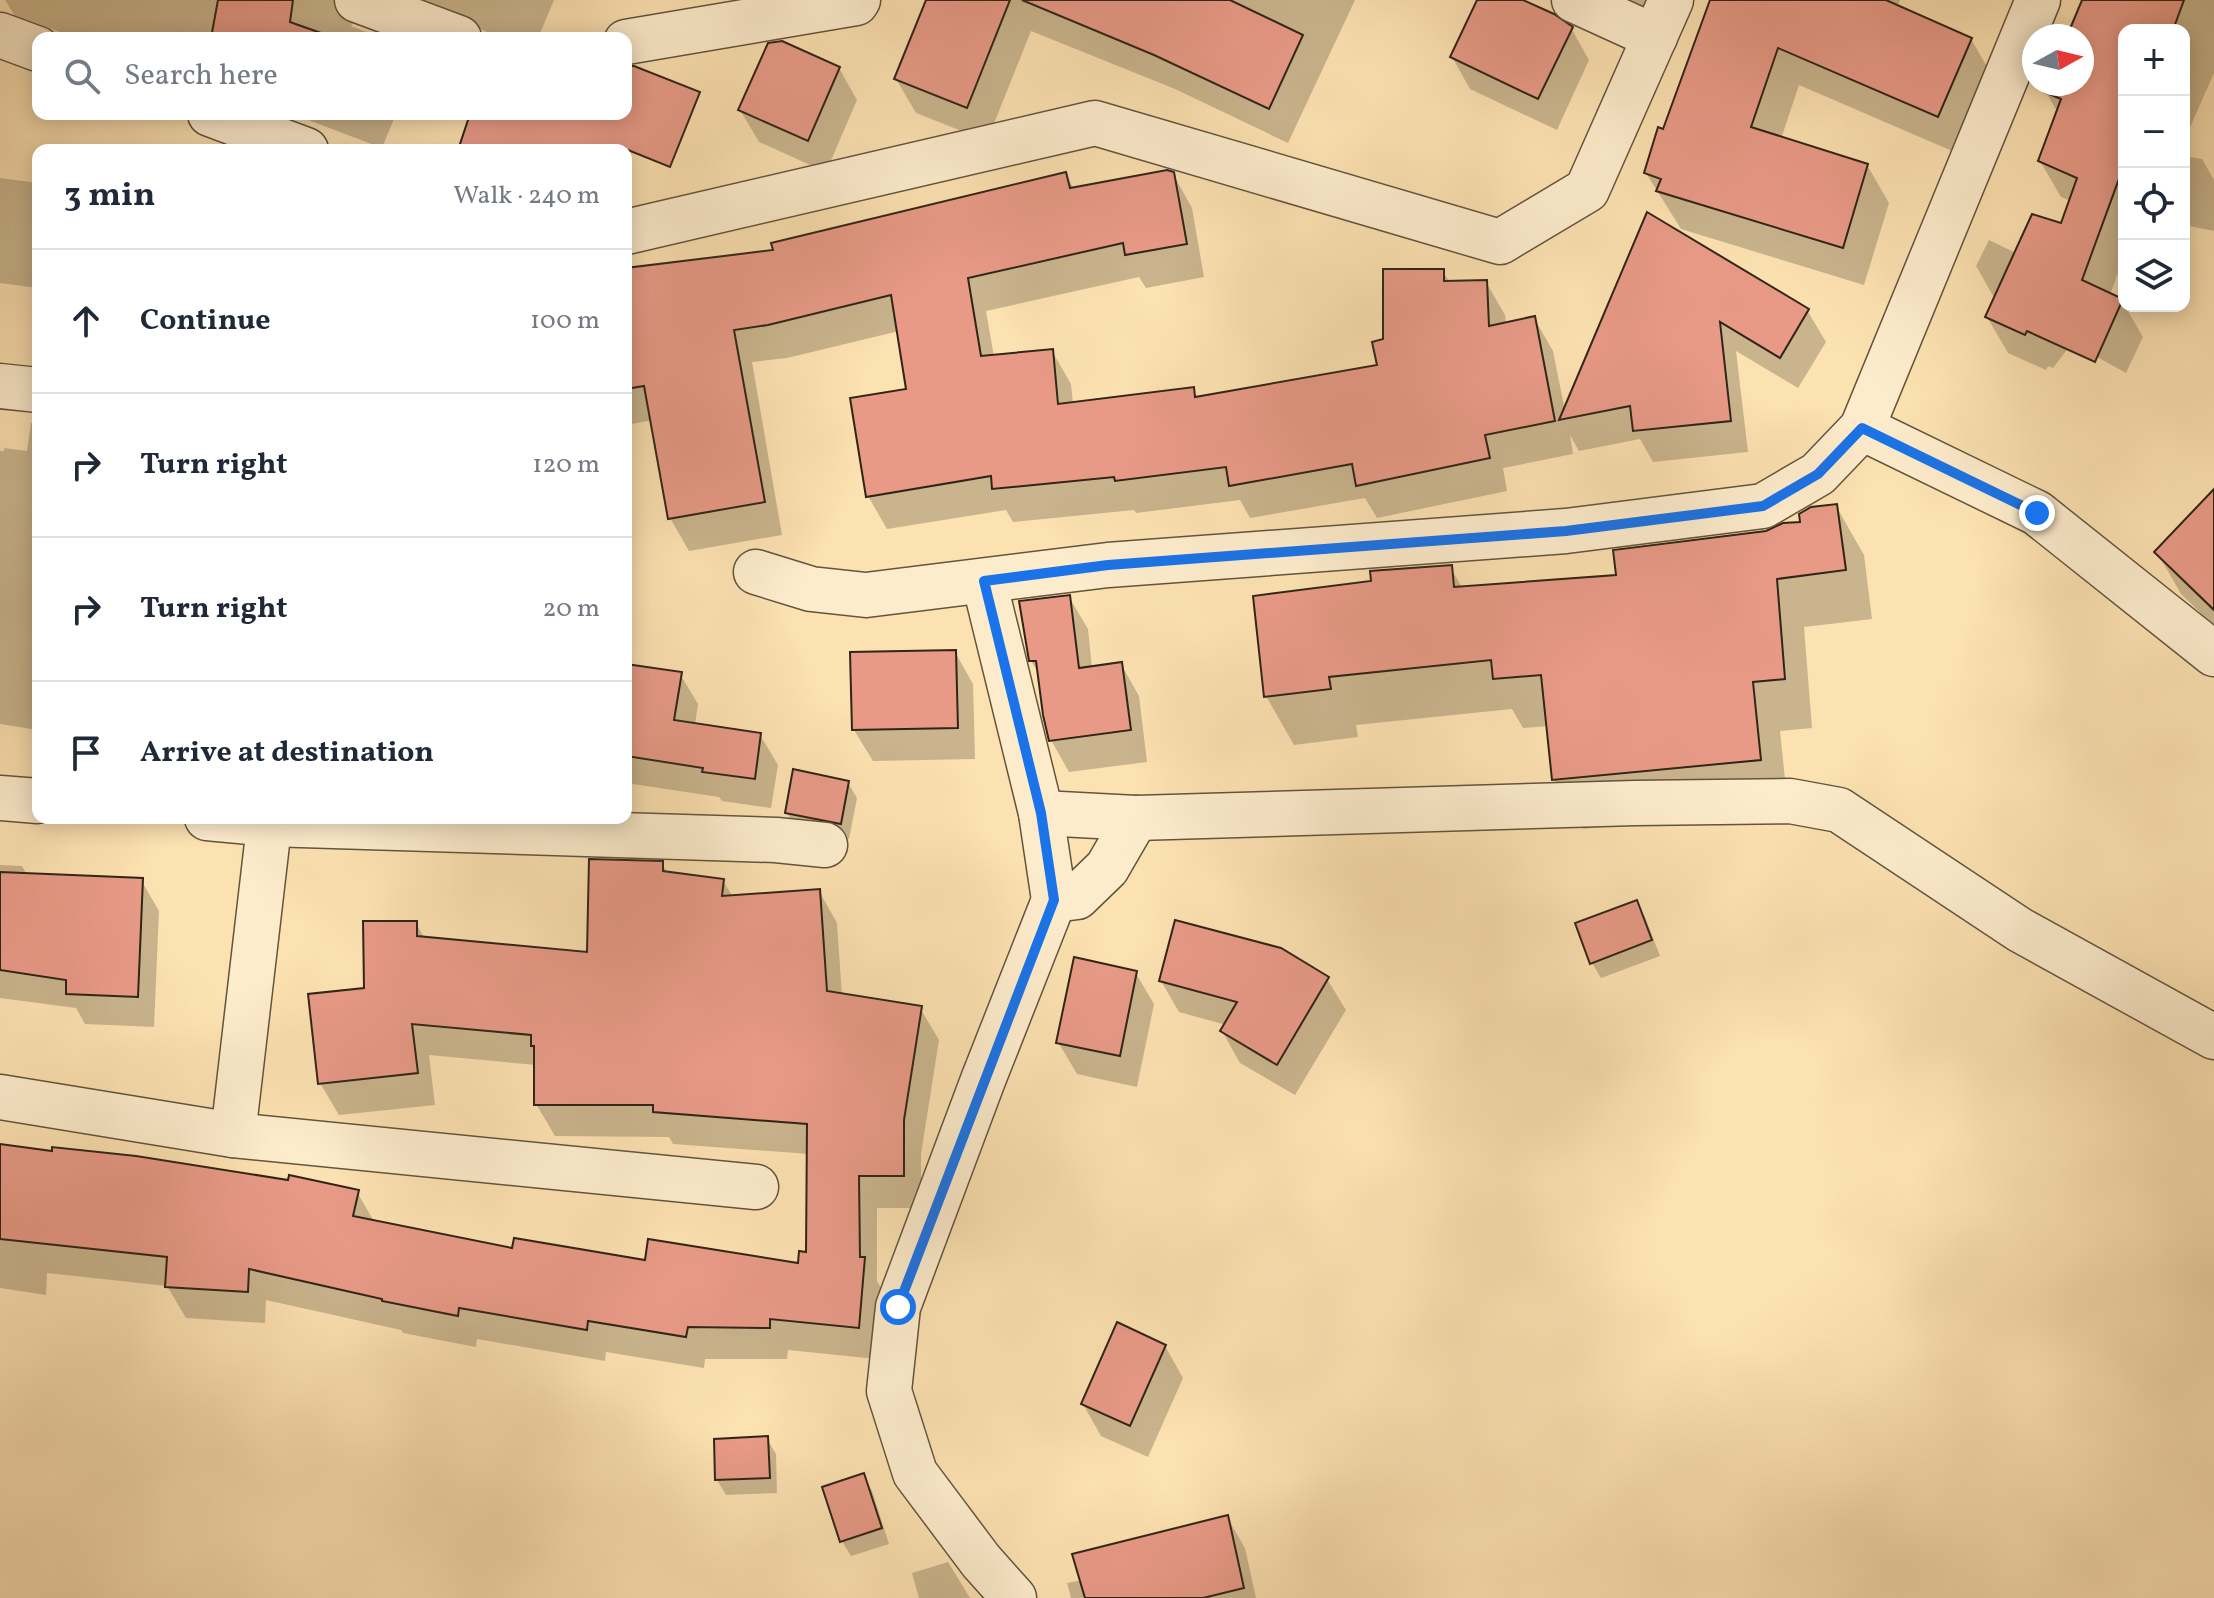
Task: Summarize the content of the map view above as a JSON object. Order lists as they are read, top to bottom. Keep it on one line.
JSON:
{"north":"right","page":{"map_buttons":["+","−"],"search":"Search here","heading":["3 min","Walk · 240 m"],"list":[["Continue","100 m"],["Turn right","120 m"],["Turn right","20 m"],"Arrive at destination"]}}
